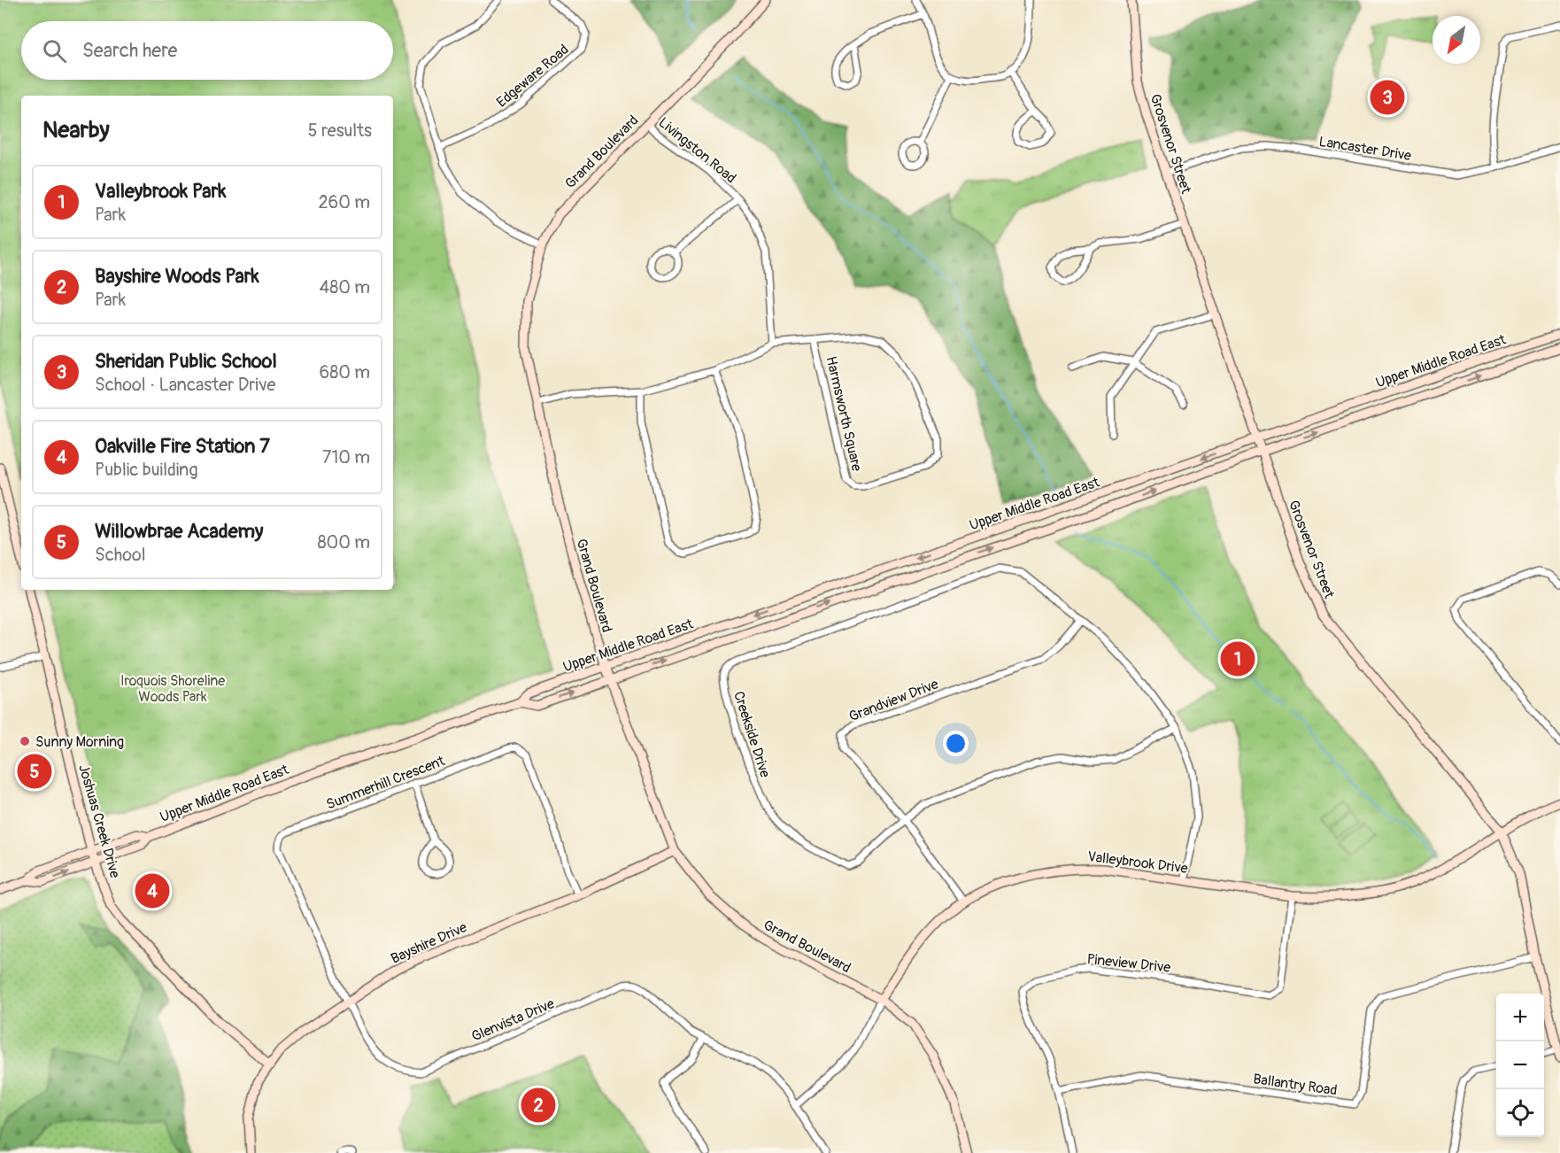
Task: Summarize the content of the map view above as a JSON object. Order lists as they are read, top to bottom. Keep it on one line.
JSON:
{"streets":{"street":["Edgeware Road","Grosvenor Street","Lancaster Drive","Livingston Road","Grand Boulevard","Upper Middle Road East","Harmsworth Square","Grandview Drive","Creekside Drive","Summerhill Crescent","Joshuas Creek Drive","Valleybrook Drive","Bayshire Drive","Pineview Drive","Glenvista Drive","Ballantry Road"]},"crossings":[["Grosvenor Street","Lancaster Drive"],["Grosvenor Street","Upper Middle Road East"],["Grosvenor Street","Valleybrook Drive"],["Grosvenor Street","Ballantry Road"],["Livingston Road","Grand Boulevard"],["Livingston Road","Harmsworth Square"],["Grand Boulevard","Upper Middle Road East"],["Grand Boulevard","Harmsworth Square"],["Grand Boulevard","Valleybrook Drive"],["Grand Boulevard","Bayshire Drive"],["Upper Middle Road East","Joshuas Creek Drive"],["Grandview Drive","Creekside Drive"],["Grandview Drive","Valleybrook Drive"],["Creekside Drive","Valleybrook Drive"],["Summerhill Crescent","Bayshire Drive"],["Summerhill Crescent","Glenvista Drive"],["Joshuas Creek Drive","Bayshire Drive"],["Valleybrook Drive","Pineview Drive"],["Valleybrook Drive","Glenvista Drive"],["Bayshire Drive","Glenvista Drive"],["Pineview Drive","Ballantry Road"]],"parks":["Iroquois Shoreline Woods Park"],"places":["Sunny Morning"],"north":"bottom left","page":{"search":"Search here","pins":["3","1","5","4","2"],"heading":["Nearby","5 results"],"list":[{"mark":"1","name":"Valleybrook Park","note":"Park","value":"260 m"},{"mark":"2","name":"Bayshire Woods Park","note":"Park","value":"480 m"},{"mark":"3","name":"Sheridan Public School","note":"School · Lancaster Drive","value":"680 m"},{"mark":"4","name":"Oakville Fire Station 7","note":"Public building","value":"710 m"},{"mark":"5","name":"Willowbrae Academy","note":"School","value":"800 m"}],"map_buttons":["+","−"]}}
